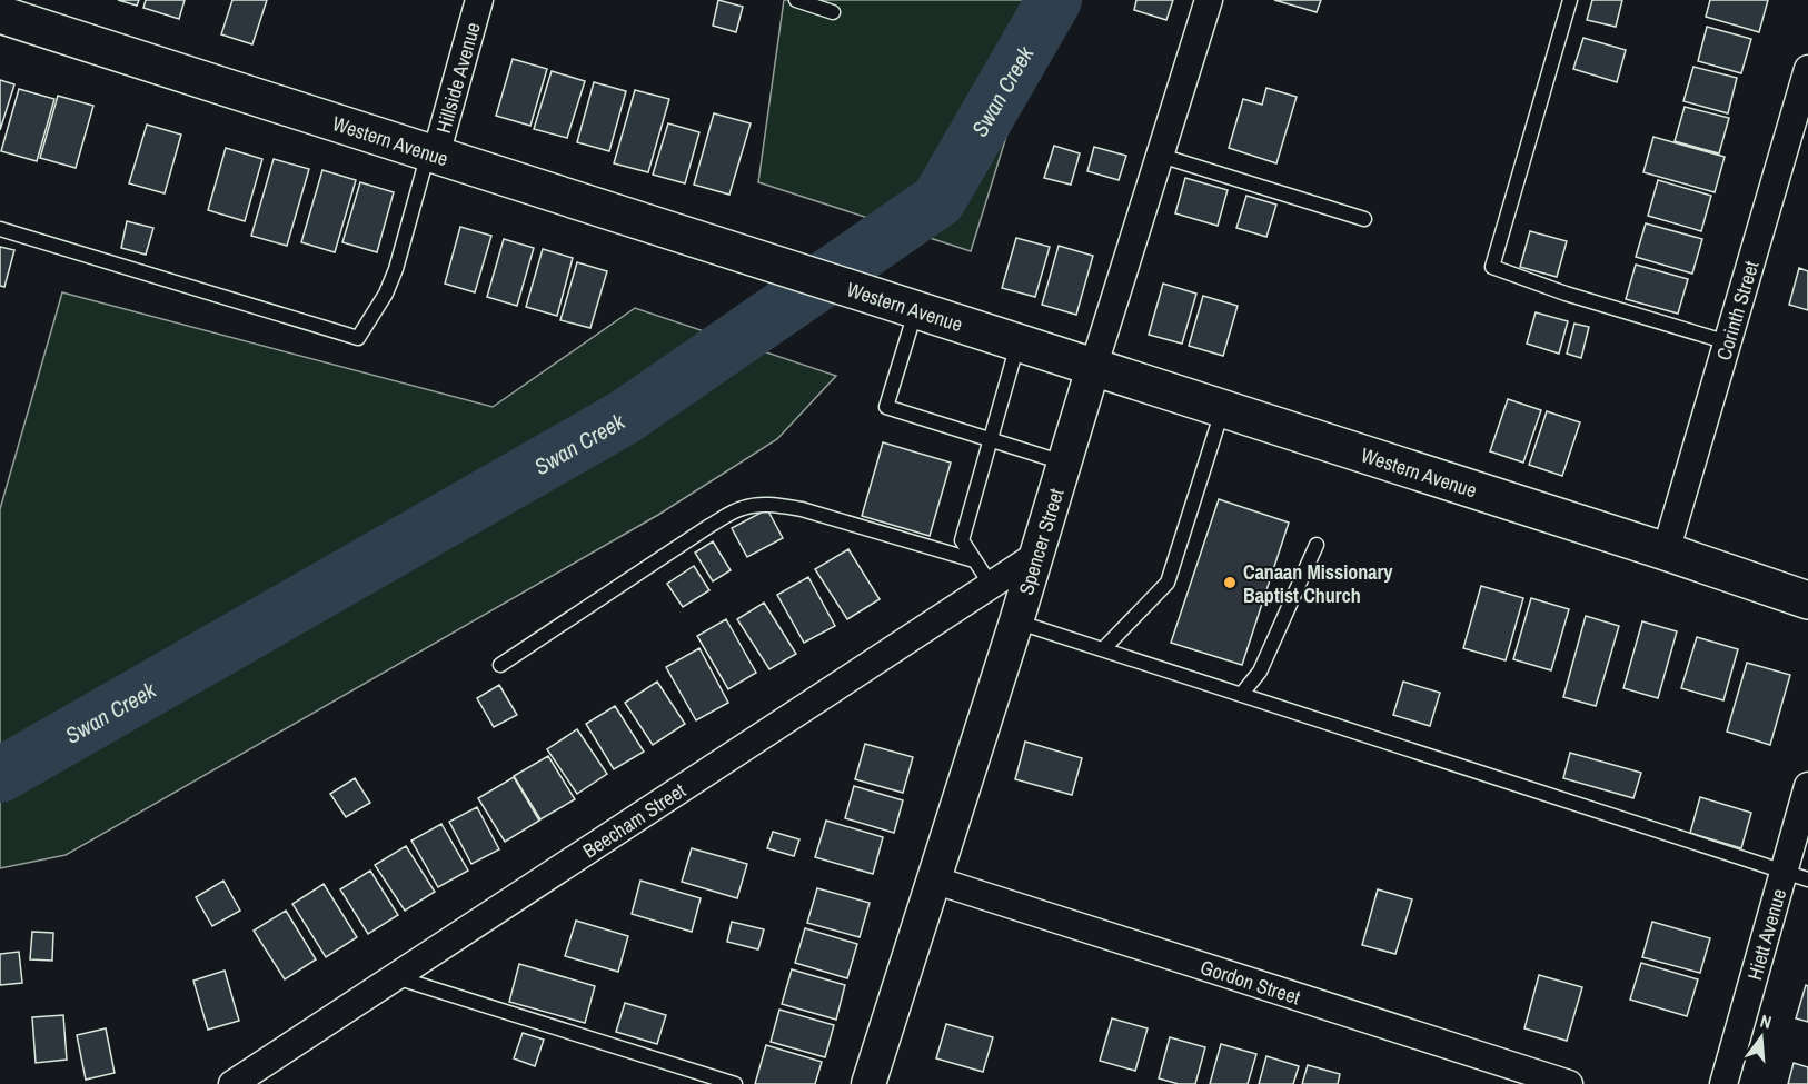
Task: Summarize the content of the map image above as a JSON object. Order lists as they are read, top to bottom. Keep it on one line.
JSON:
{"streets":{"main road":["Western Avenue"],"street":["Hillside Avenue","Corinth Street","Spencer Street","Beecham Street","Hiett Avenue","Gordon Street"]},"crossings":[["Hillside Avenue","Western Avenue"],["Western Avenue","Corinth Street"],["Western Avenue","Spencer Street"],["Spencer Street","Beecham Street"],["Spencer Street","Gordon Street"]],"water":["Swan Creek"],"places":["Canaan Missionary Baptist Church"],"north":"top"}
